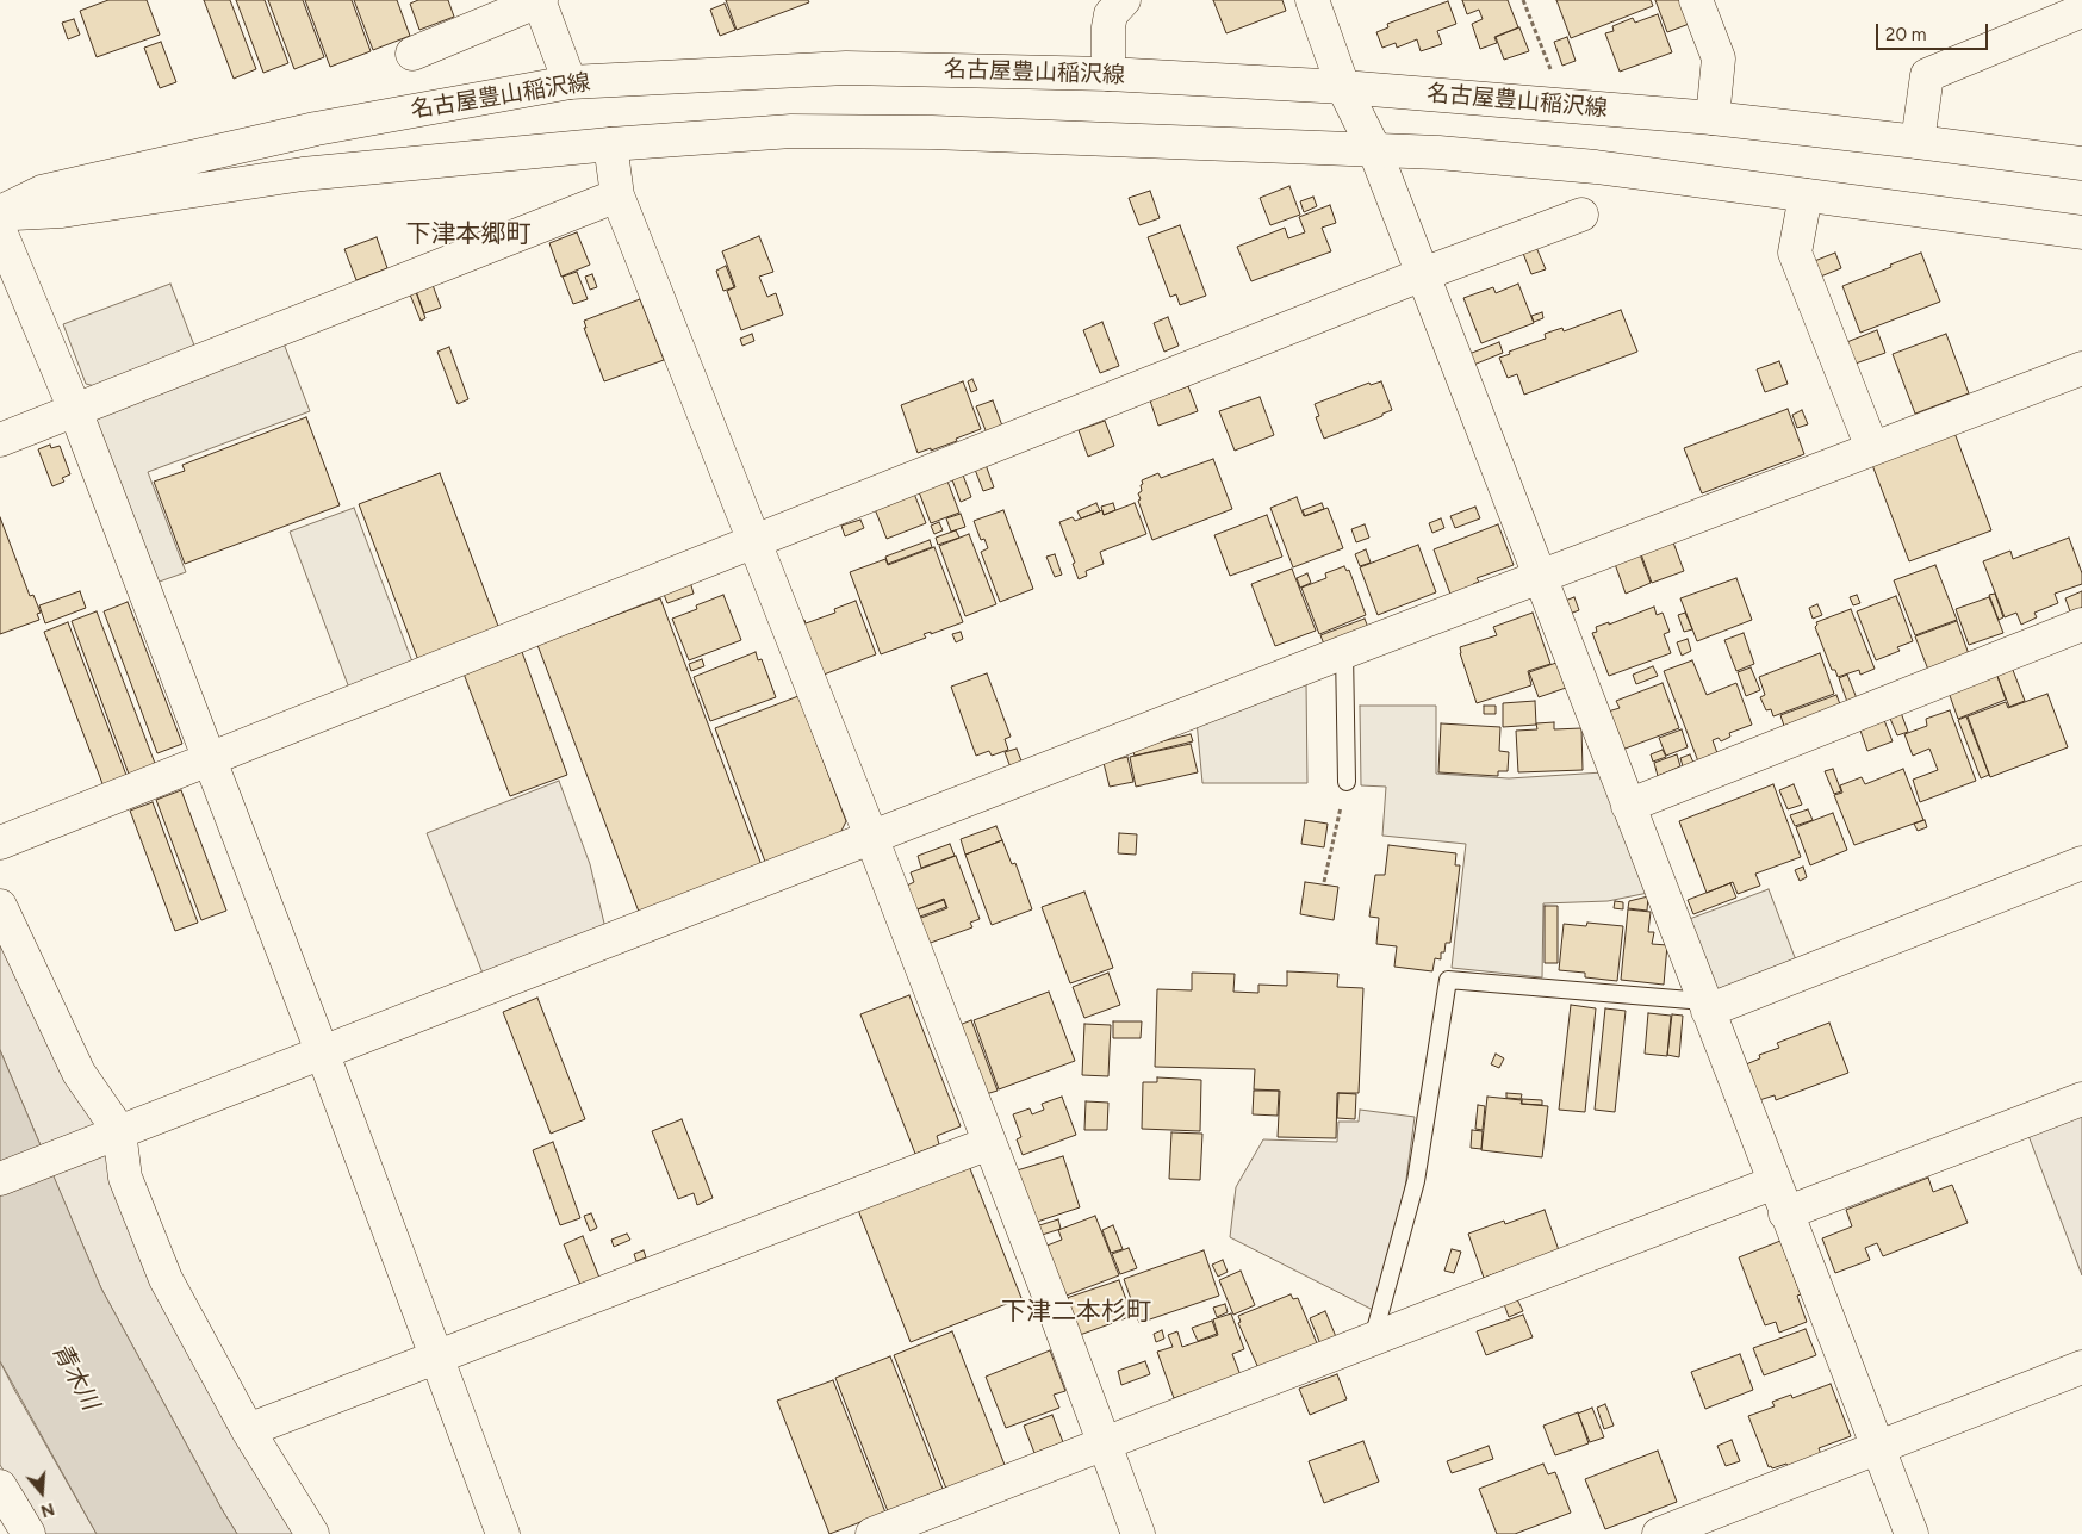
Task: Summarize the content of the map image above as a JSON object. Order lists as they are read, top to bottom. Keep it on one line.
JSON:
{"streets":{"street":["名古屋豊山稲沢線"]},"districts":["下津本郷町","下津二本杉町"],"water":["青木川"],"scale_bar":"20 m","north":"bottom"}
